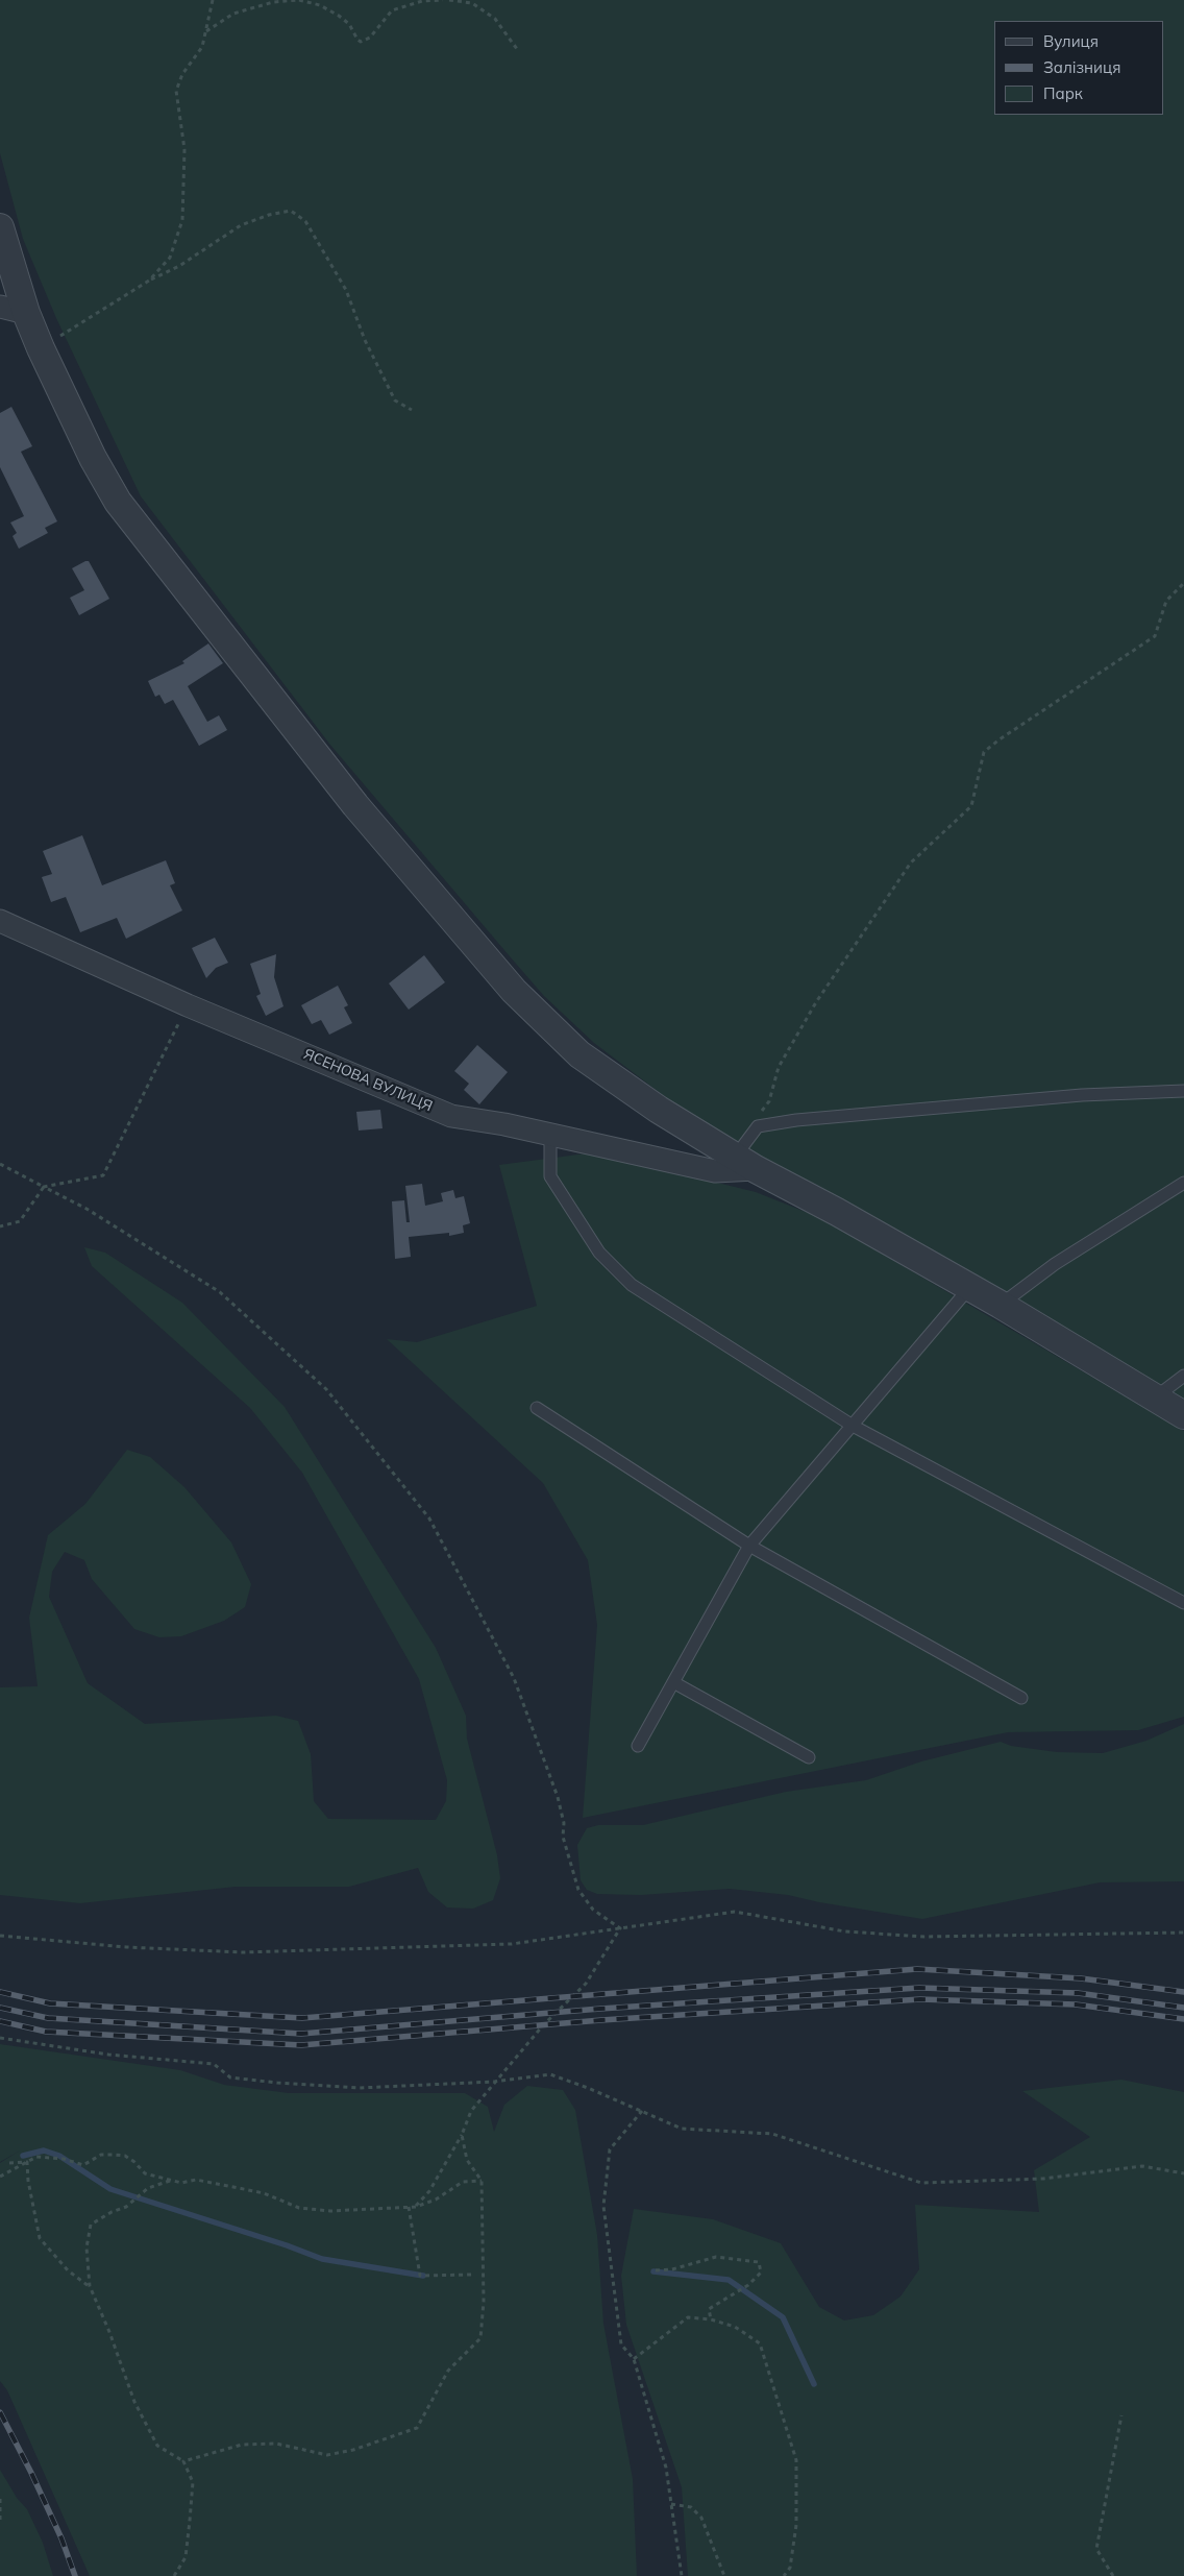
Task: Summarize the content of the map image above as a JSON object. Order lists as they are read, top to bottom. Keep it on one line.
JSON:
{"streets":{"street":["ЯСЕНОВА ВУЛИЦЯ"]},"legend":["Вулиця","Залізниця","Парк"]}
